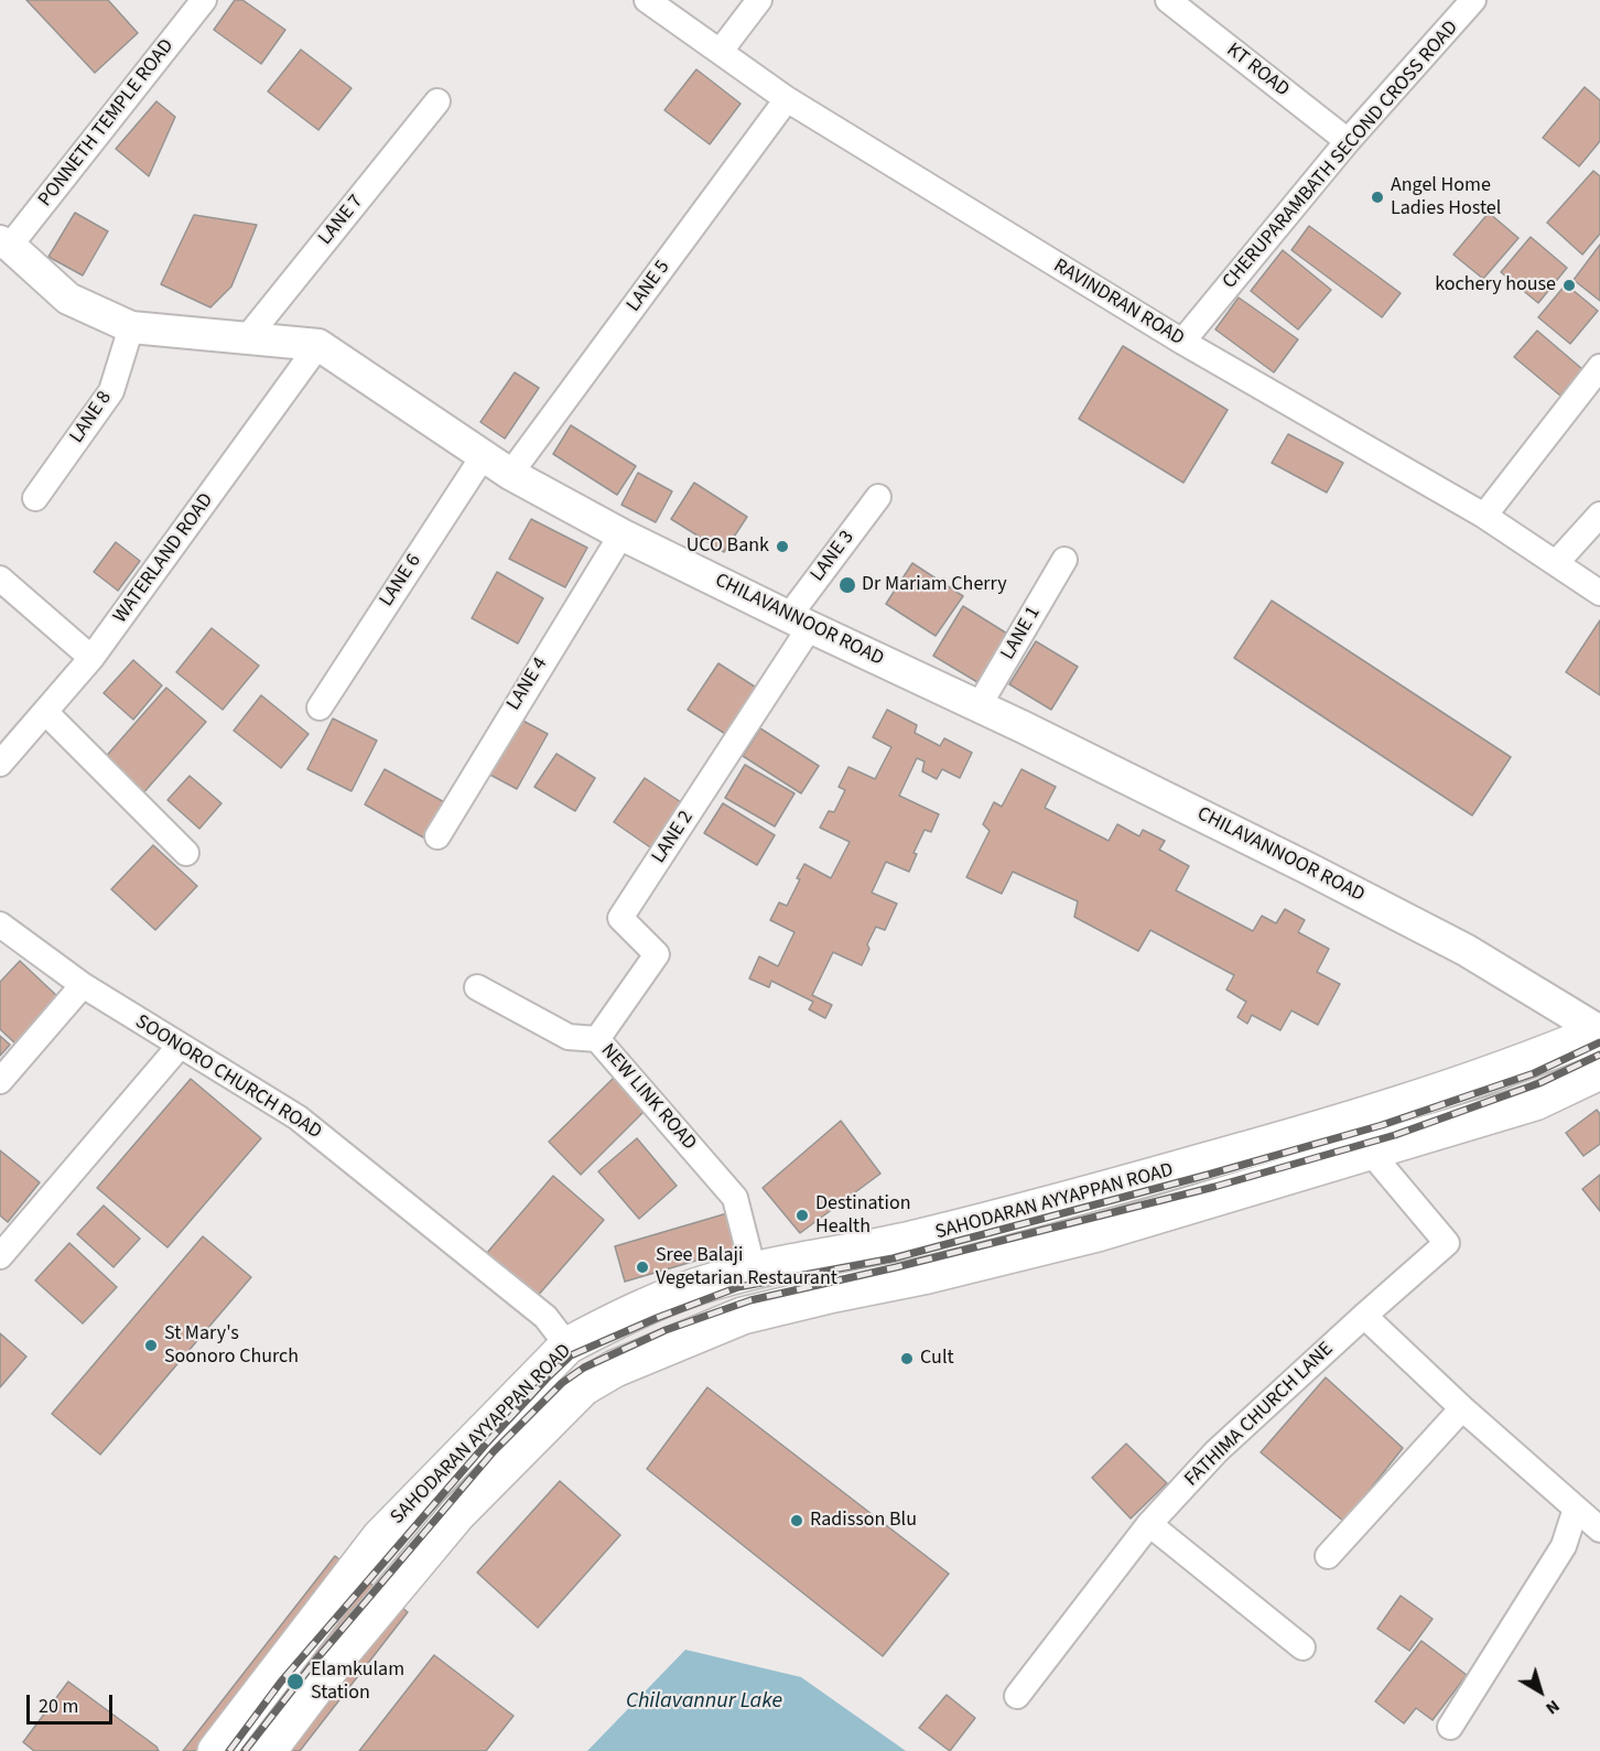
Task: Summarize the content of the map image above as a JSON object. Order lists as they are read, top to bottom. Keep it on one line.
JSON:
{"streets":{"main road":["SAHODARAN AYYAPPAN ROAD"],"street":["KT ROAD","PONNETH TEMPLE ROAD","CHERUPARAMBATH SECOND CROSS ROAD","LANE 7","LANE 5","RAVINDRAN ROAD","LANE 8","LANE 3","WATERLAND ROAD","LANE 6","CHILAVANNOOR ROAD","LANE 1","LANE 4","LANE 2","SOONORO CHURCH ROAD","NEW LINK ROAD","FATHIMA CHURCH LANE"]},"crossings":[["KT ROAD","CHERUPARAMBATH SECOND CROSS ROAD"],["PONNETH TEMPLE ROAD","CHILAVANNOOR ROAD"],["CHERUPARAMBATH SECOND CROSS ROAD","RAVINDRAN ROAD"],["LANE 7","CHILAVANNOOR ROAD"],["LANE 5","RAVINDRAN ROAD"],["LANE 5","CHILAVANNOOR ROAD"],["LANE 8","CHILAVANNOOR ROAD"],["LANE 3","CHILAVANNOOR ROAD"],["LANE 3","LANE 2"],["WATERLAND ROAD","CHILAVANNOOR ROAD"],["LANE 6","CHILAVANNOOR ROAD"],["CHILAVANNOOR ROAD","LANE 1"],["CHILAVANNOOR ROAD","LANE 4"],["CHILAVANNOOR ROAD","LANE 2"],["CHILAVANNOOR ROAD","SAHODARAN AYYAPPAN ROAD"],["LANE 2","NEW LINK ROAD"],["SOONORO CHURCH ROAD","SAHODARAN AYYAPPAN ROAD"],["NEW LINK ROAD","SAHODARAN AYYAPPAN ROAD"],["SAHODARAN AYYAPPAN ROAD","FATHIMA CHURCH LANE"]],"water":["Chilavannur Lake"],"places":["Angel Home Ladies Hostel","kochery house","UCO Bank","Dr Mariam Cherry","Destination Health","Sree Balaji Vegetarian Restaurant","St Mary's Soonoro Church","Cult","Radisson Blu","Elamkulam Station"],"scale_bar":"20 m","north":"bottom right"}
